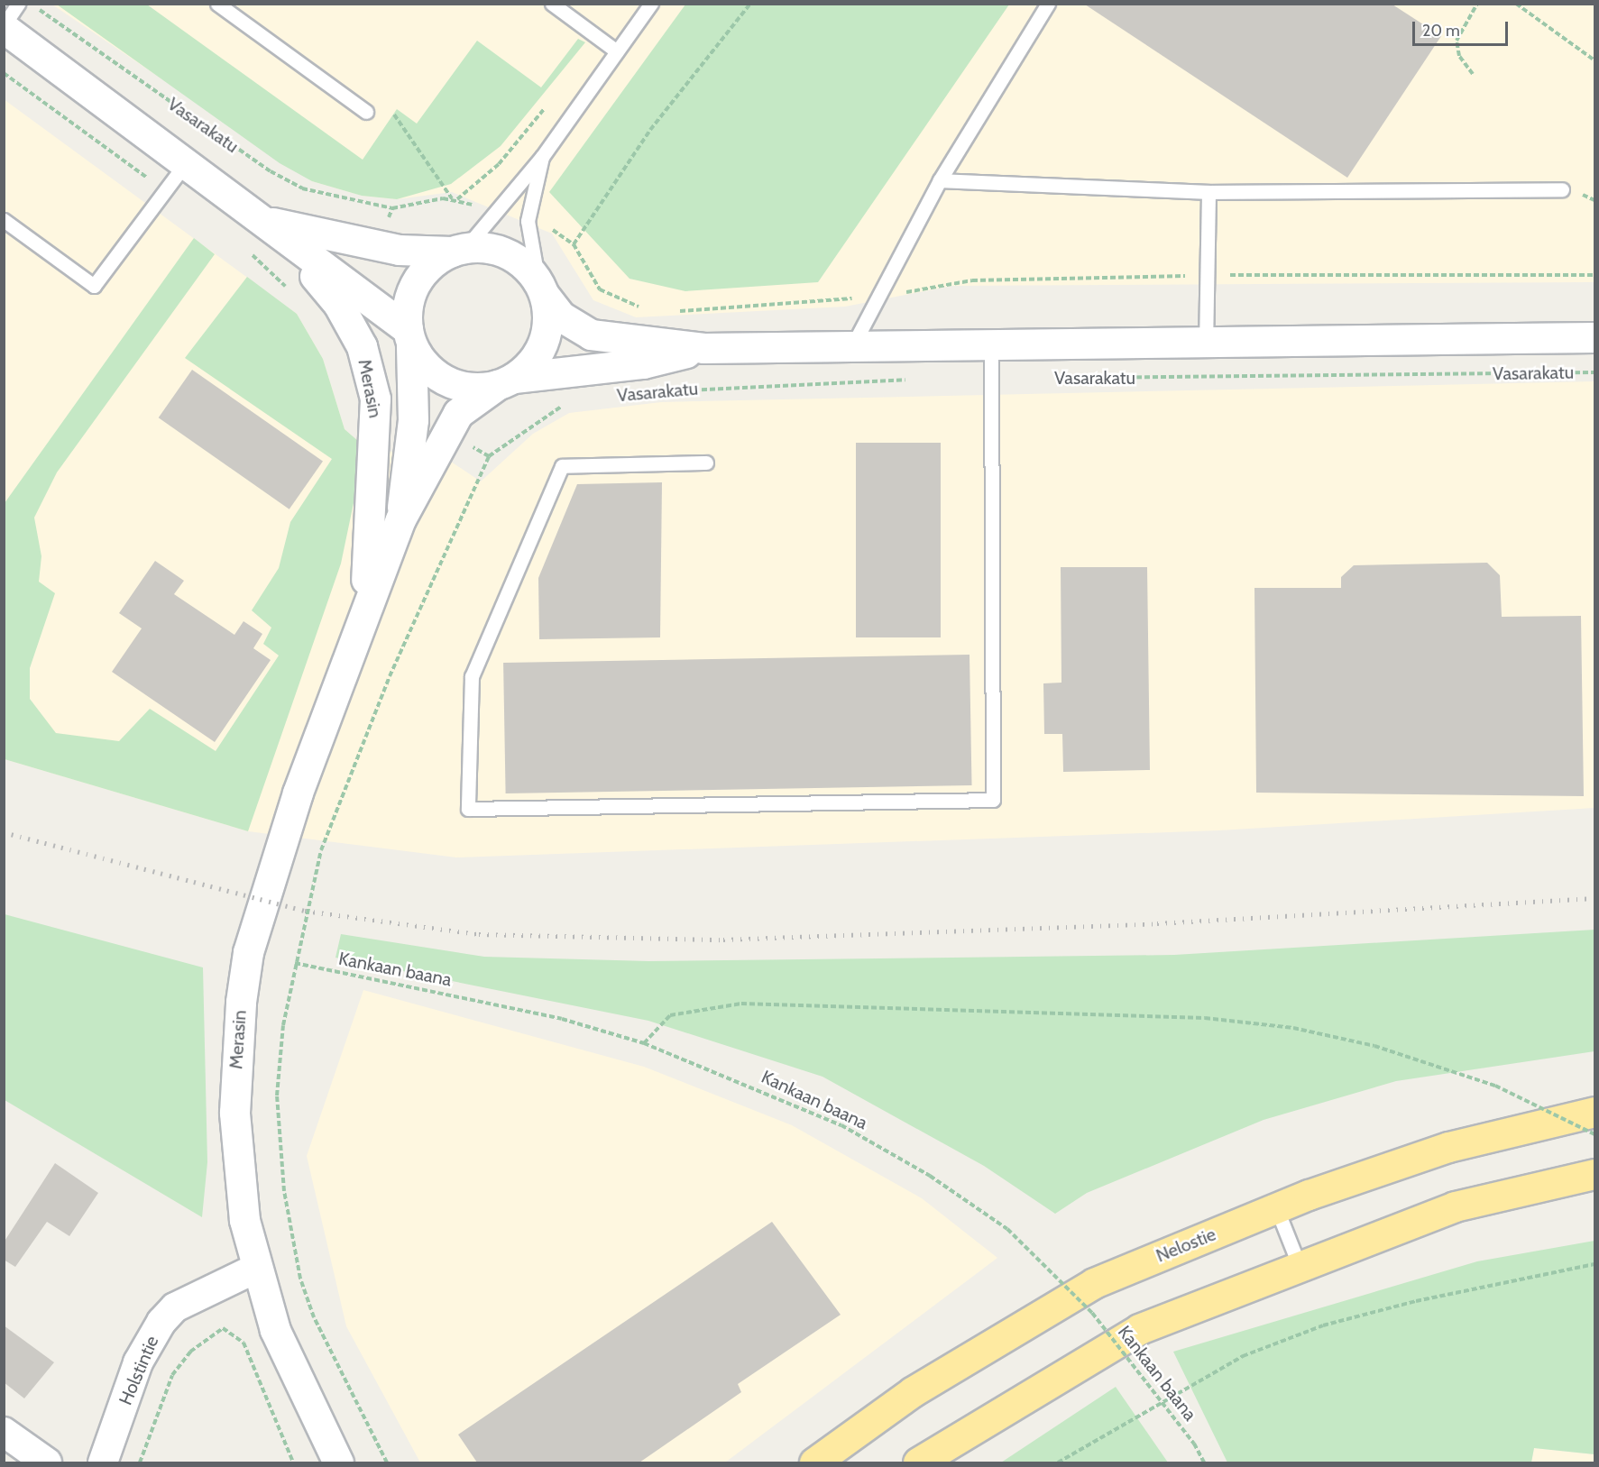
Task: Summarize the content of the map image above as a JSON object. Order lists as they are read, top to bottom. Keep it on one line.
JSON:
{"streets":{"highway":["Nelostie"],"street":["Vasarakatu","Merasin","Holstintie"],"path":["Kankaan baana"]},"crossings":[["Vasarakatu","Merasin"],["Merasin","Holstintie"]],"scale_bar":"20 m"}
